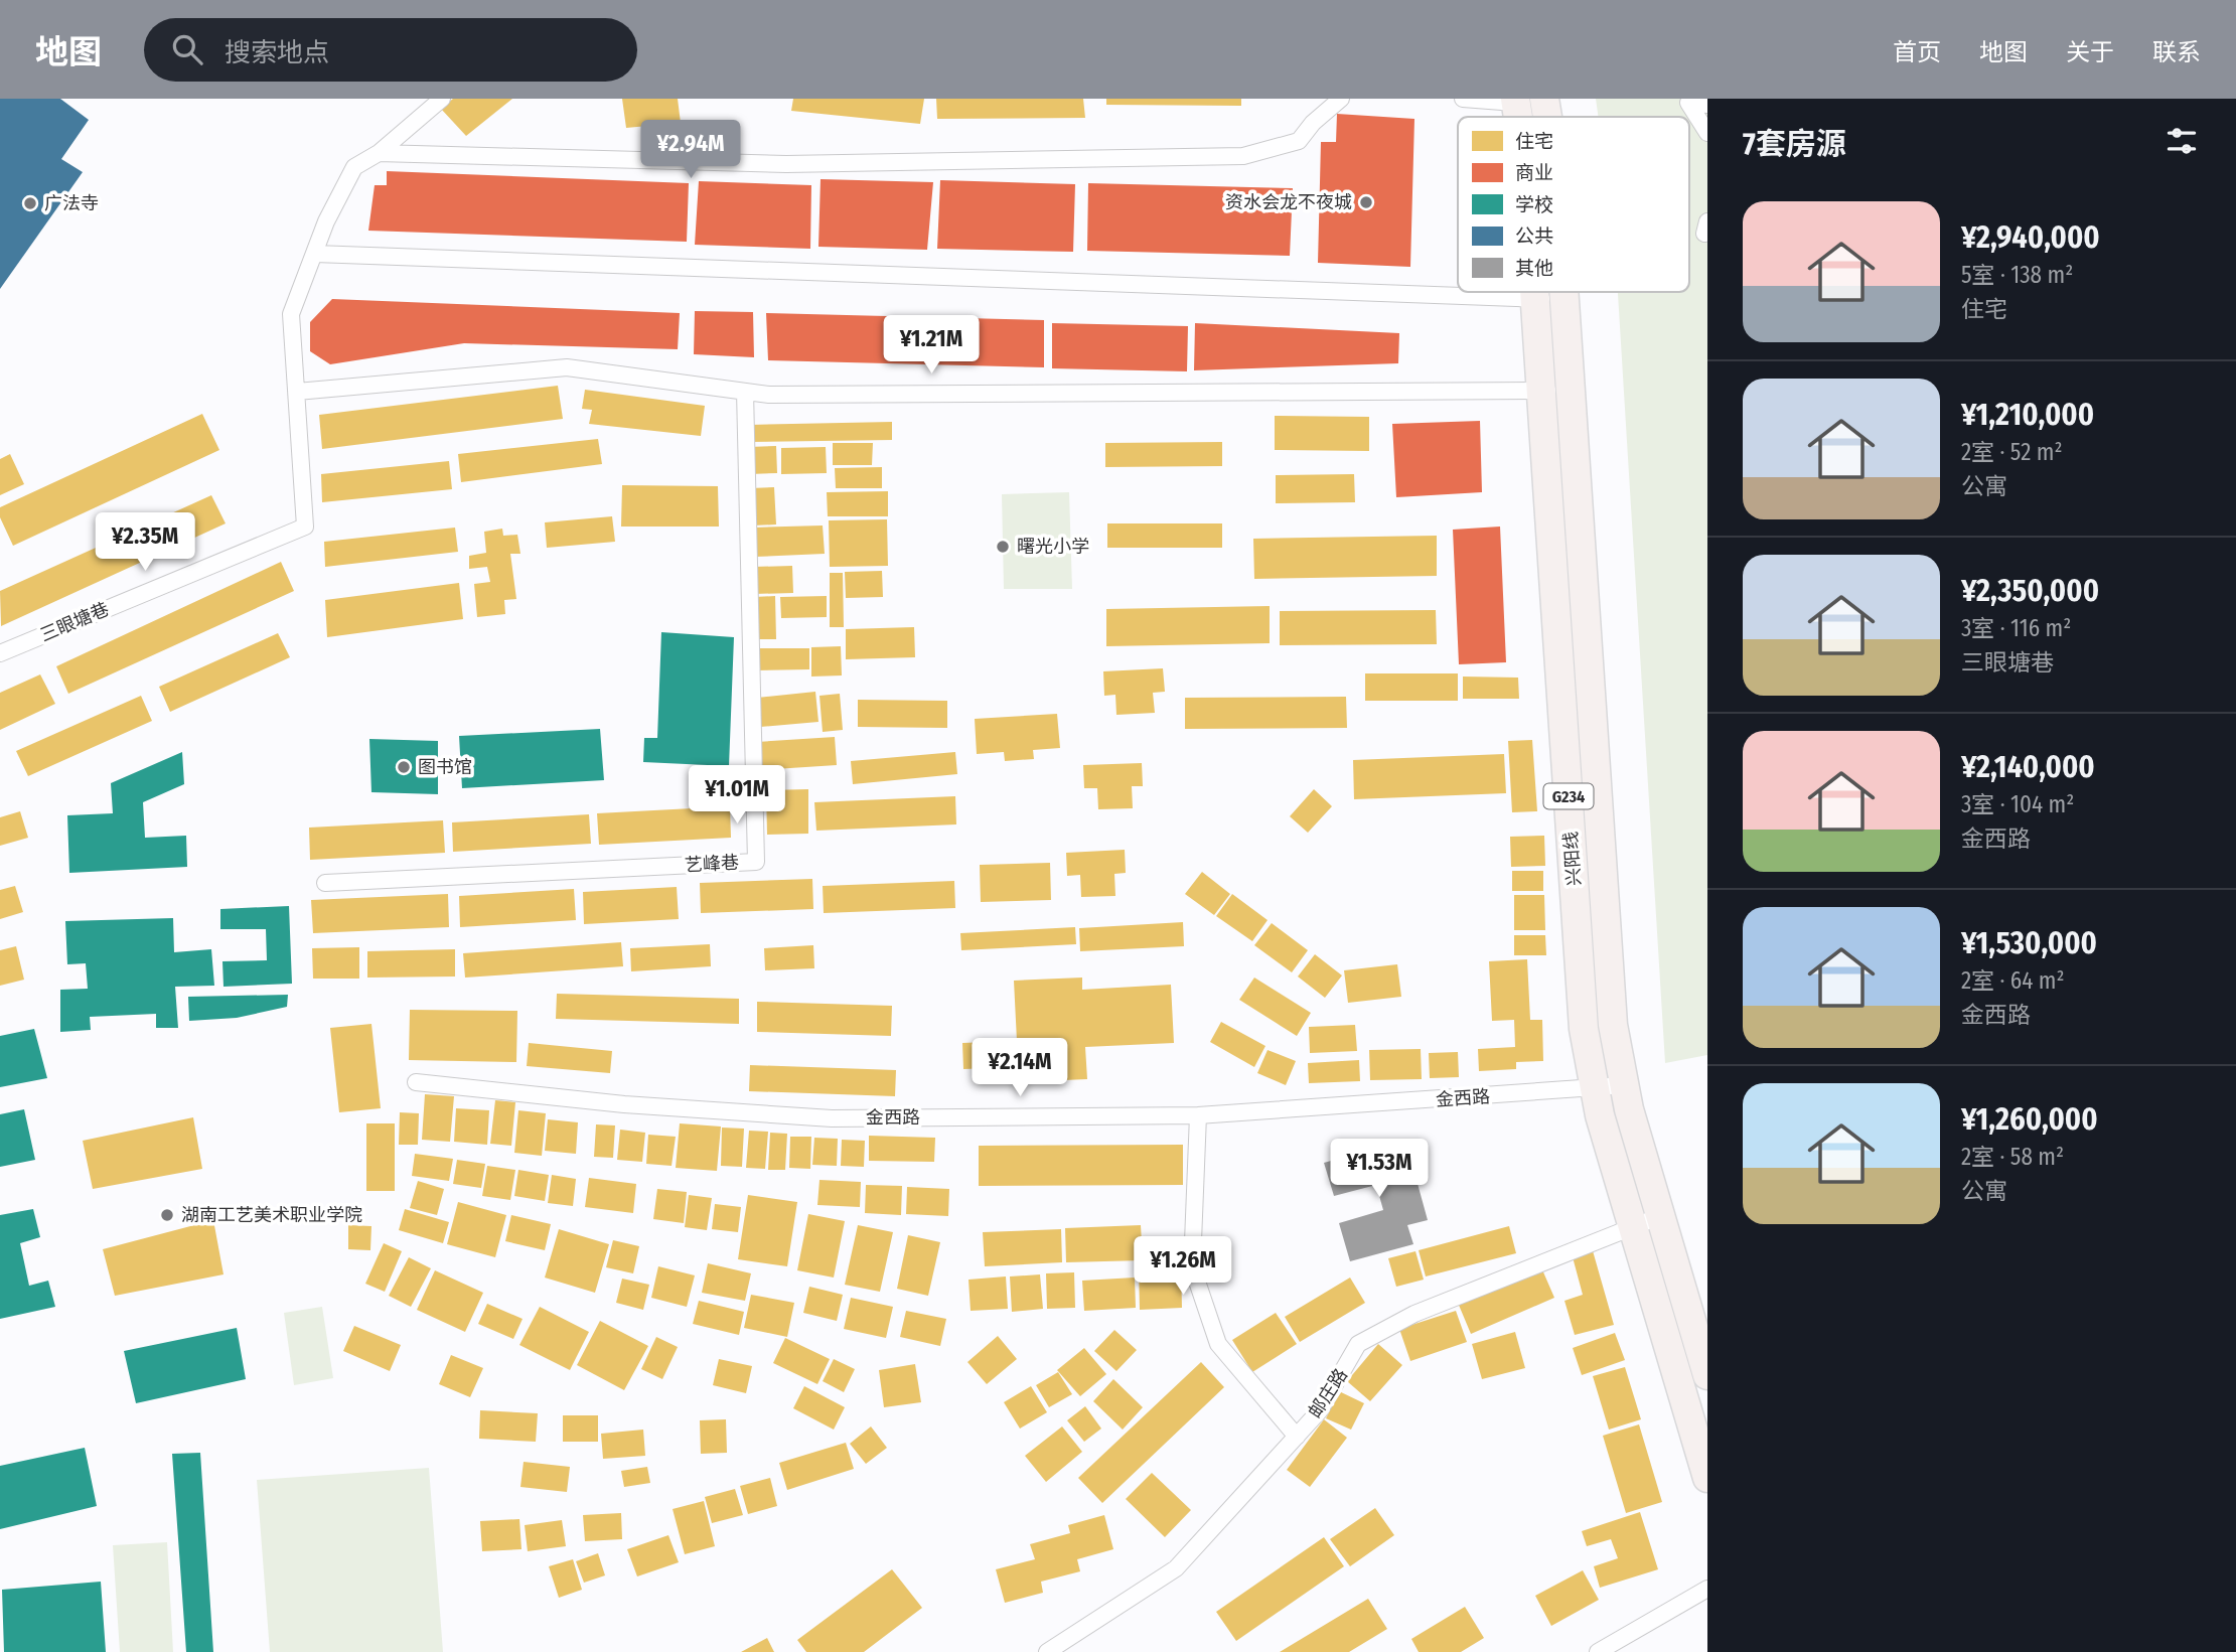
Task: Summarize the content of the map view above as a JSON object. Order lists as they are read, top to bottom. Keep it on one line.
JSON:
{"streets":{"highway":["G234","兴阳线"],"street":["三眼塘巷","艺峰巷","金西路","邮庄路"]},"crossings":[["兴阳线","金西路"],["兴阳线","邮庄路"]],"places":["资水会龙不夜城","广法寺","曙光小学","图书馆","湖南工艺美术职业学院"],"legend":["住宅","商业","学校","公共","其他"],"page":{"header":"地图","search":"搜索地点","nav":["首页","地图","关于","联系"],"heading":"7套房源","price":["¥2.94M","¥1.21M","¥2.35M","¥1.01M","¥2.14M","¥1.53M","¥1.26M"],"list":[{"name":"¥2,940,000","note":"5室 · 138 m² · 住宅"},{"name":"¥1,210,000","note":"2室 · 52 m² · 公寓"},{"name":"¥2,350,000","note":"3室 · 116 m² · 三眼塘巷"},{"name":"¥2,140,000","note":"3室 · 104 m² · 金西路"},{"name":"¥1,530,000","note":"2室 · 64 m² · 金西路"},{"name":"¥1,260,000","note":"2室 · 58 m² · 公寓"}]}}
